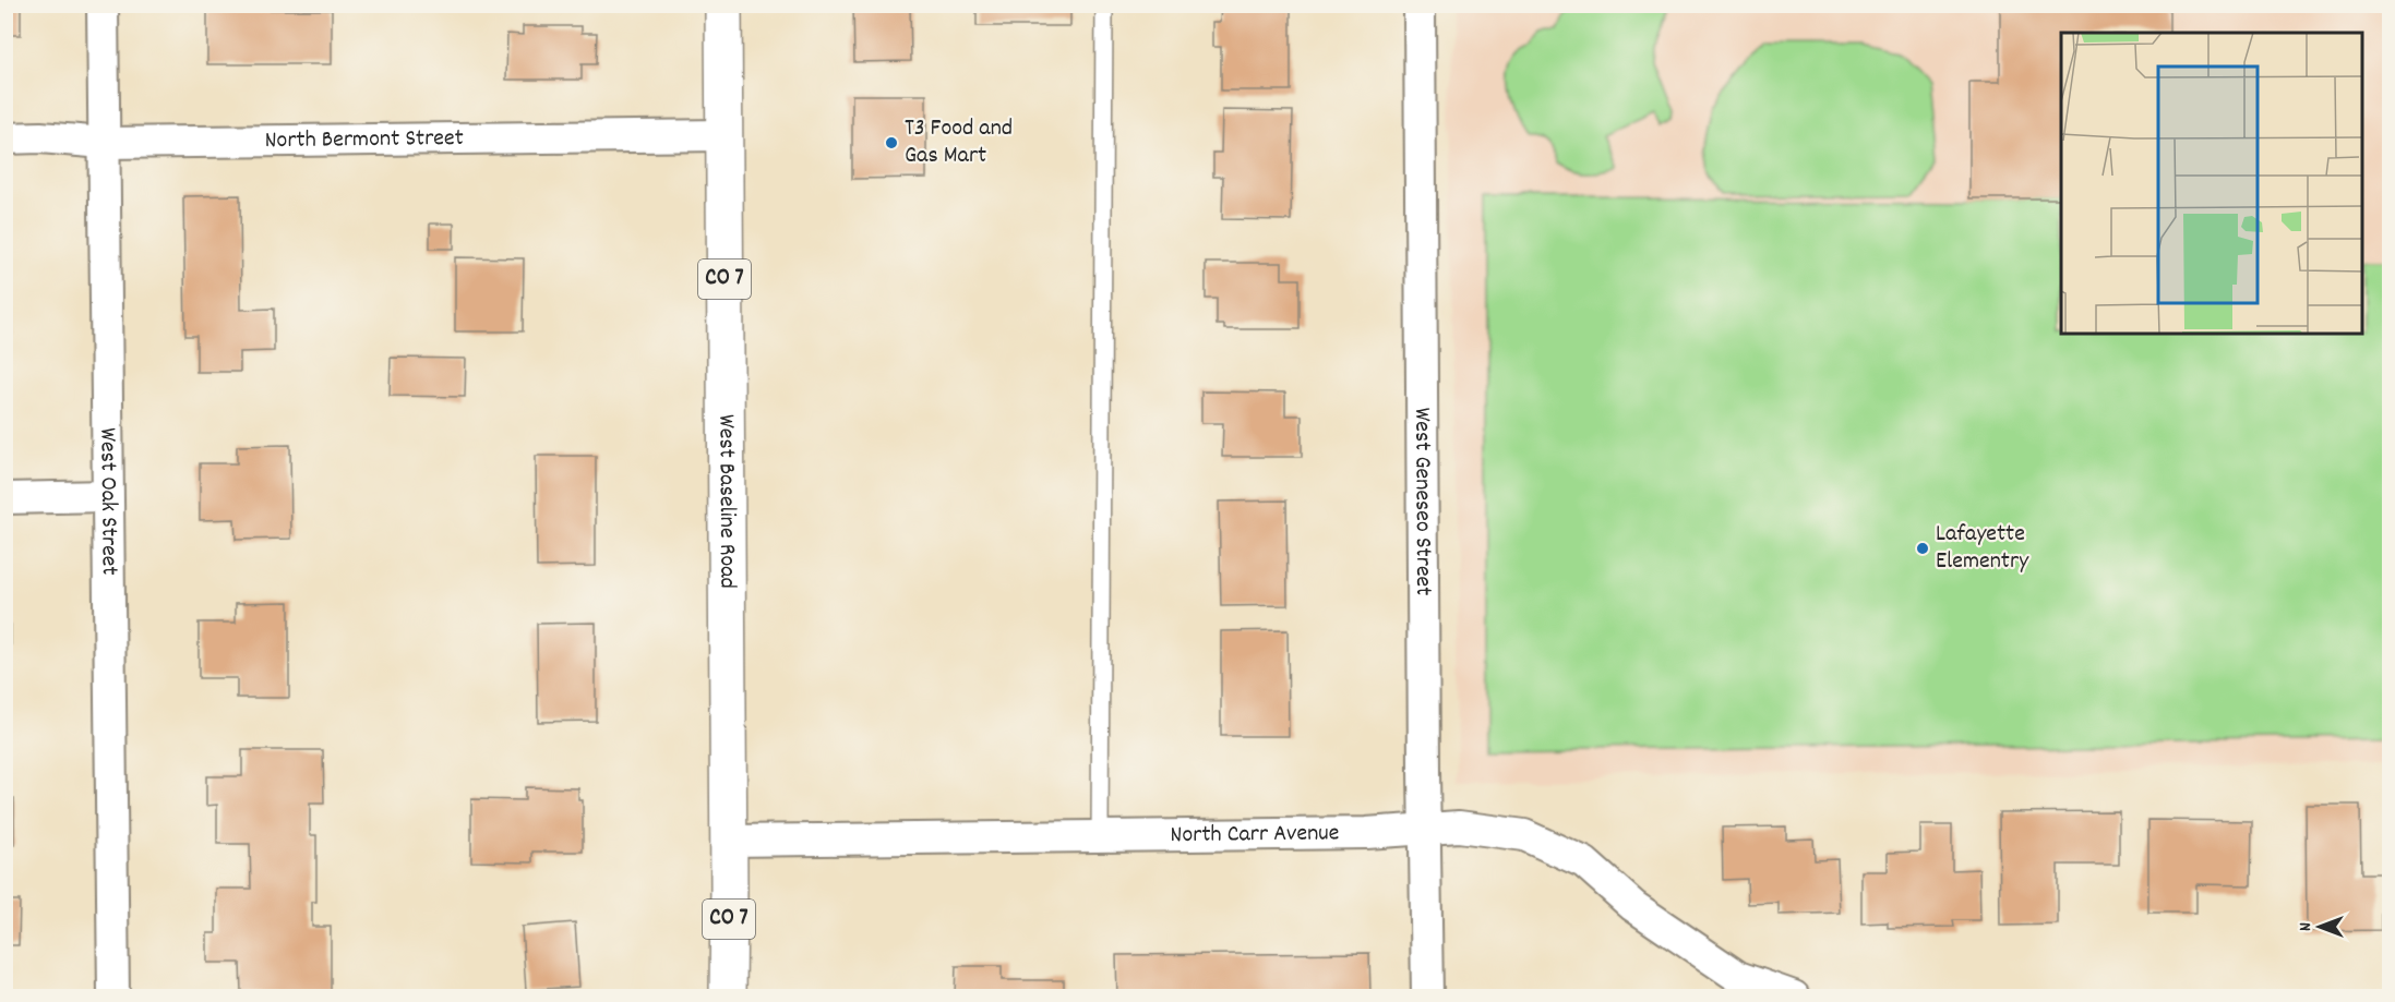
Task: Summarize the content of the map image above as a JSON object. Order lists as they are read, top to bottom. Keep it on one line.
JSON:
{"streets":{"main road":["CO 7","West Baseline Road"],"street":["North Bermont Street","West Oak Street","West Geneseo Street","North Carr Avenue"]},"crossings":[["North Bermont Street","West Oak Street"],["North Bermont Street","West Baseline Road"],["West Baseline Road","North Carr Avenue"],["West Geneseo Street","North Carr Avenue"]],"places":["T3 Food and Gas Mart","Lafayette Elementry"],"north":"left"}
